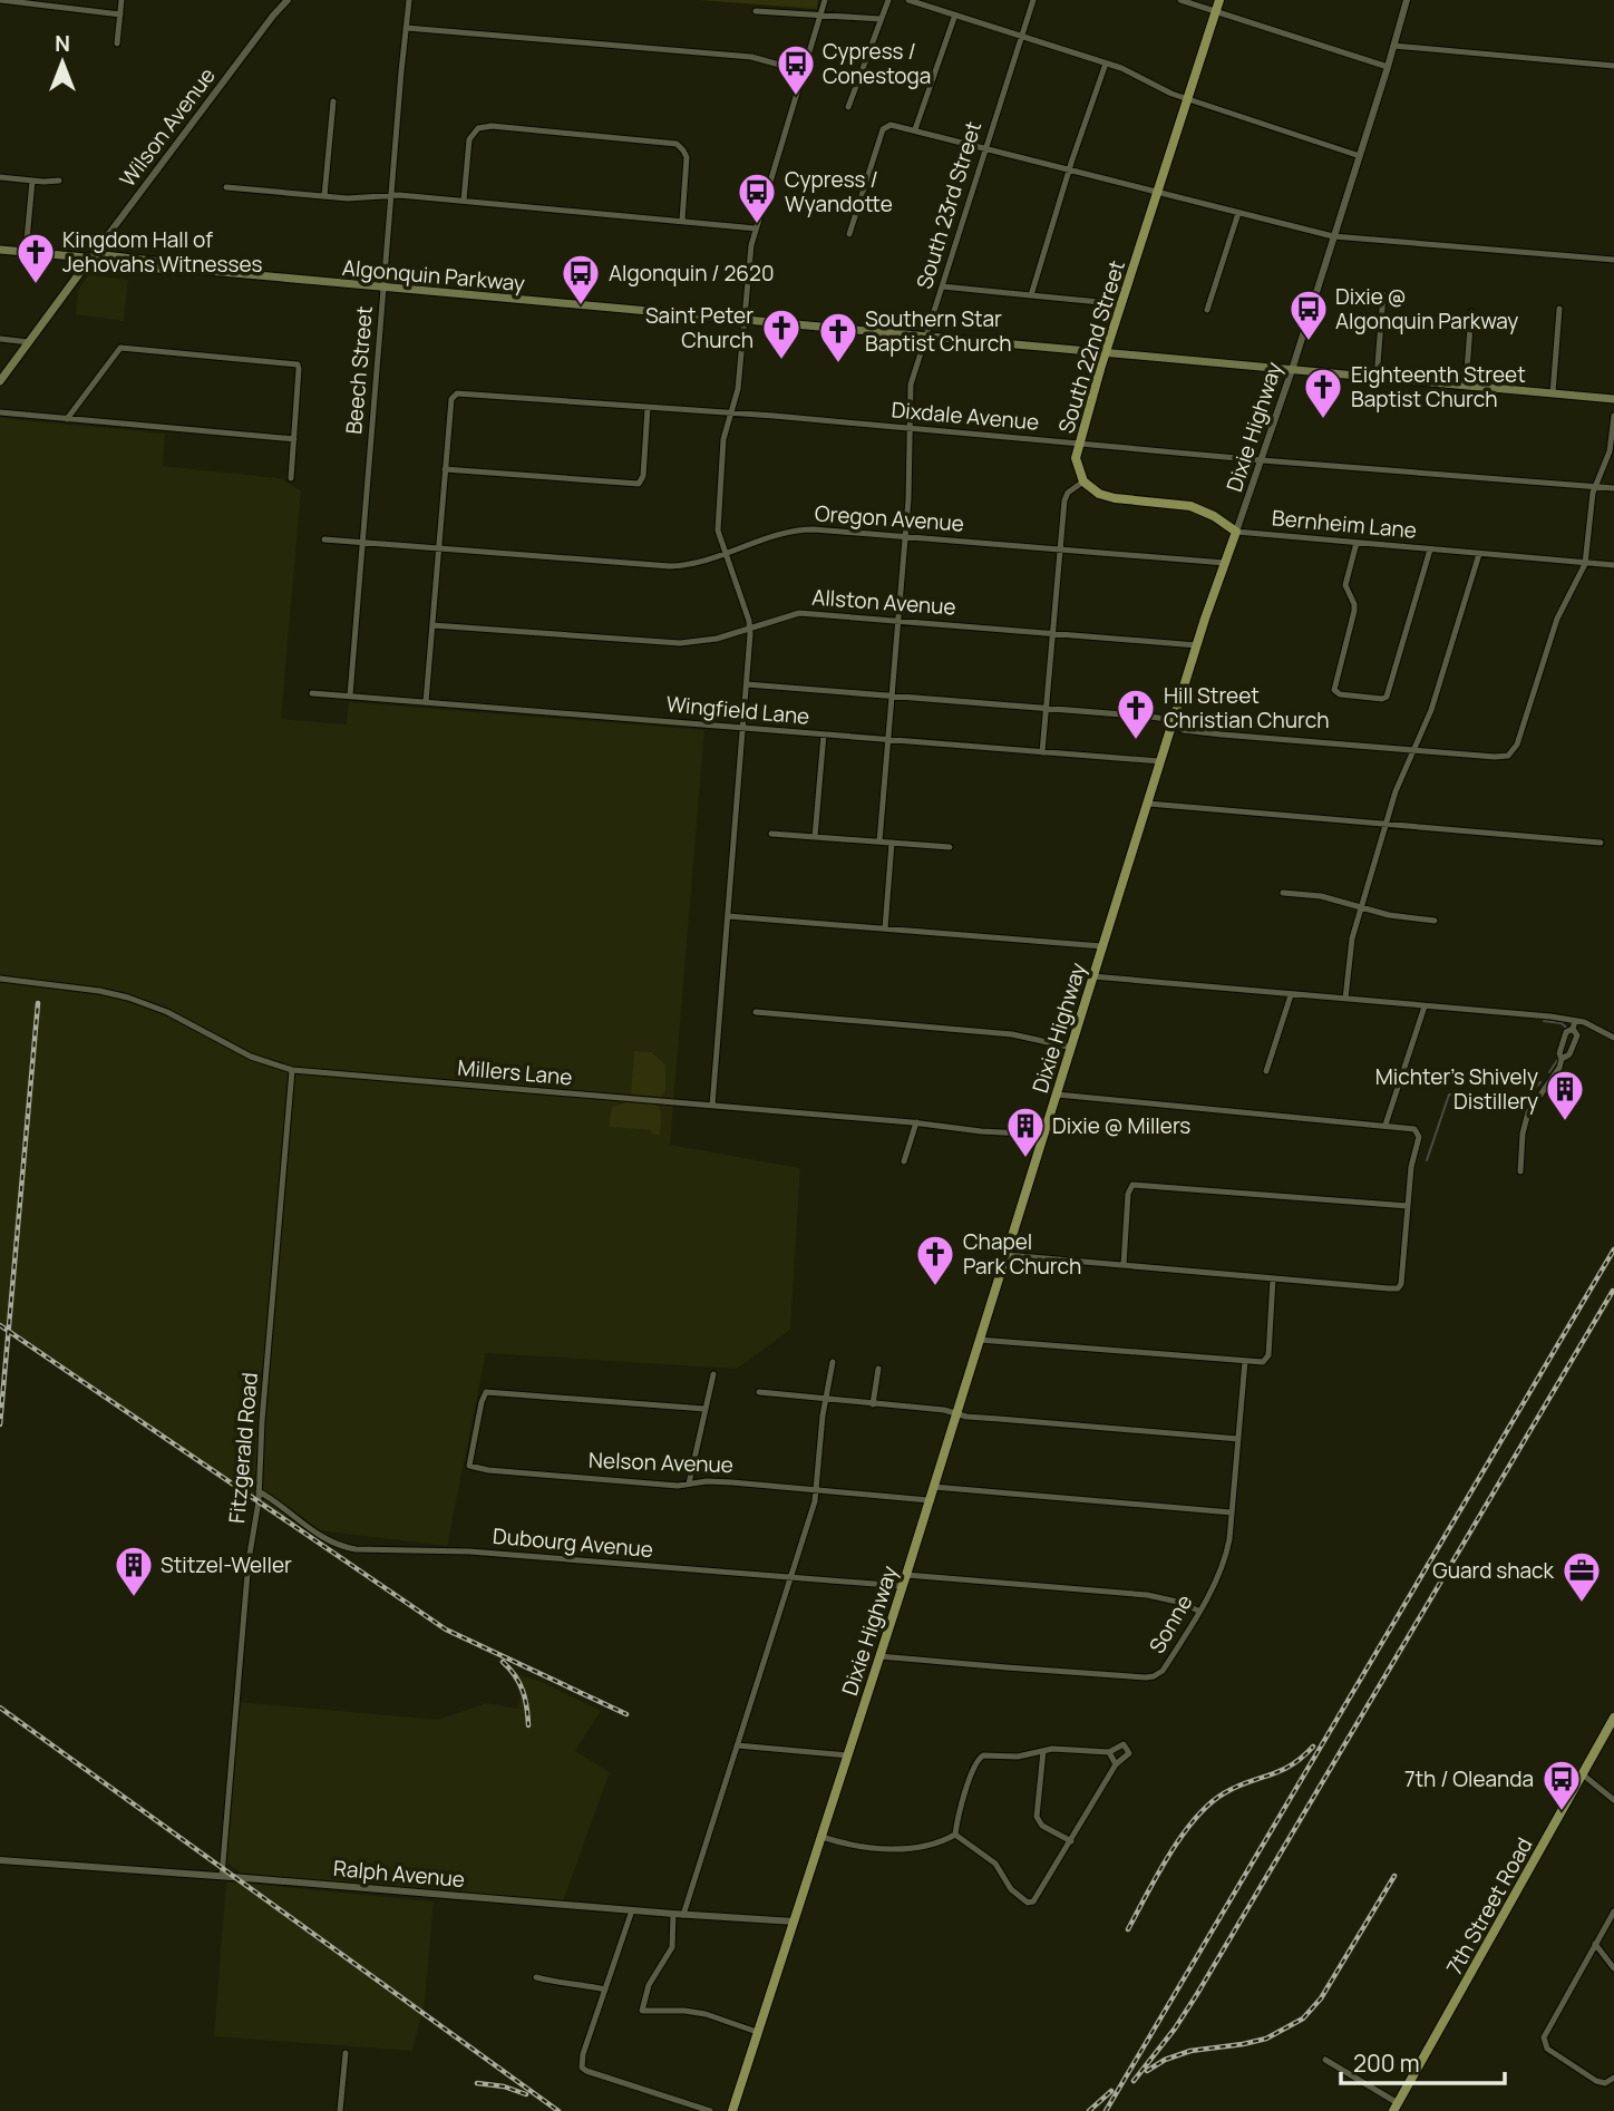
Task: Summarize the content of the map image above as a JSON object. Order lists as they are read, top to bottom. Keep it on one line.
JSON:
{"streets":{"main road":["Algonquin Parkway","South 22nd Street","Dixie Highway","Bernheim Lane","7th Street Road"],"street":["Wilson Avenue","South 23rd Street","Beech Street","Dixdale Avenue","Oregon Avenue","Allston Avenue","Wingfield Lane","Millers Lane","Fitzgerald Road","Nelson Avenue","Dubourg Avenue","Sonne","Ralph Avenue"]},"crossings":[["Wilson Avenue","Algonquin Parkway"],["South 23rd Street","Algonquin Parkway"],["South 23rd Street","Dixdale Avenue"],["South 23rd Street","Oregon Avenue"],["South 23rd Street","Allston Avenue"],["South 23rd Street","Wingfield Lane"],["Algonquin Parkway","South 22nd Street"],["Algonquin Parkway","Beech Street"],["Algonquin Parkway","Dixie Highway"],["South 22nd Street","Dixdale Avenue"],["South 22nd Street","Bernheim Lane"],["Beech Street","Oregon Avenue"],["Beech Street","Wingfield Lane"],["Dixdale Avenue","Dixie Highway"],["Dixie Highway","Oregon Avenue"],["Dixie Highway","Bernheim Lane"],["Dixie Highway","Allston Avenue"],["Dixie Highway","Wingfield Lane"],["Dixie Highway","Millers Lane"],["Dixie Highway","Nelson Avenue"],["Dixie Highway","Dubourg Avenue"],["Dixie Highway","Sonne"],["Dixie Highway","Ralph Avenue"],["Millers Lane","Fitzgerald Road"],["Fitzgerald Road","Dubourg Avenue"],["Fitzgerald Road","Ralph Avenue"]],"places":{"bus stop":["Cypress / Conestoga","Cypress / Wyandotte","Algonquin / 2620","Dixie @ Algonquin Parkway","7th / Oleanda"],"church":["Kingdom Hall of Jehovahs Witnesses","Saint Peter Church","Southern Star Baptist Church","Eighteenth Street Baptist Church","Hill Street Christian Church","Chapel Park Church"],"building":["Michter's Shively Distillery","Dixie @ Millers","Stitzel-Weller"],"office":["Guard shack"]},"scale_bar":"200 m","north":"top"}
